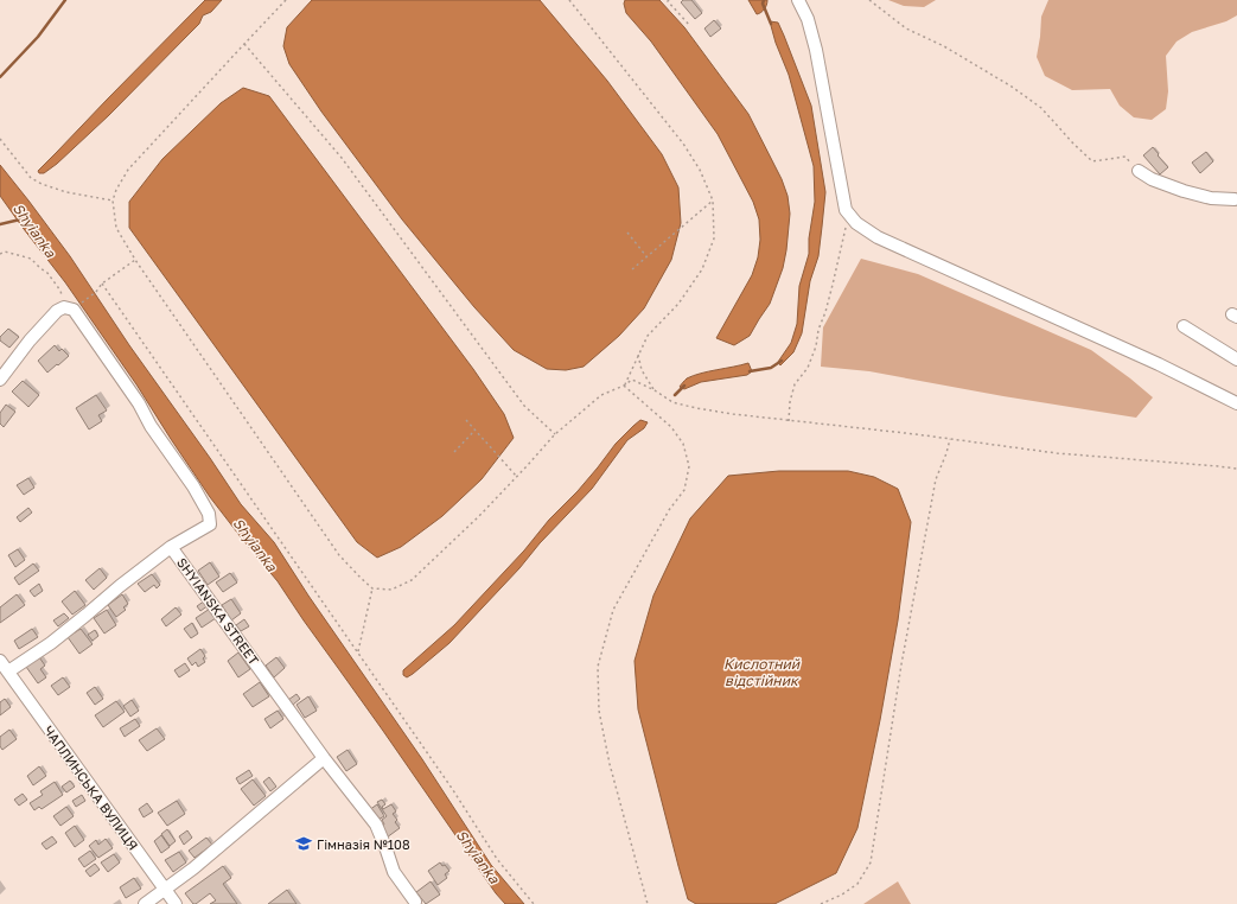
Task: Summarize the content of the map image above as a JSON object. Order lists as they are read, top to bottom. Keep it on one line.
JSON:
{"streets":{"street":["SHYIANSKA STREET","ЧАПЛИНСЬКА ВУЛИЦЯ"]},"water":["Shyianka","Кислотний відстійник"],"places":{"school or university":["Гімназія №108"]}}
